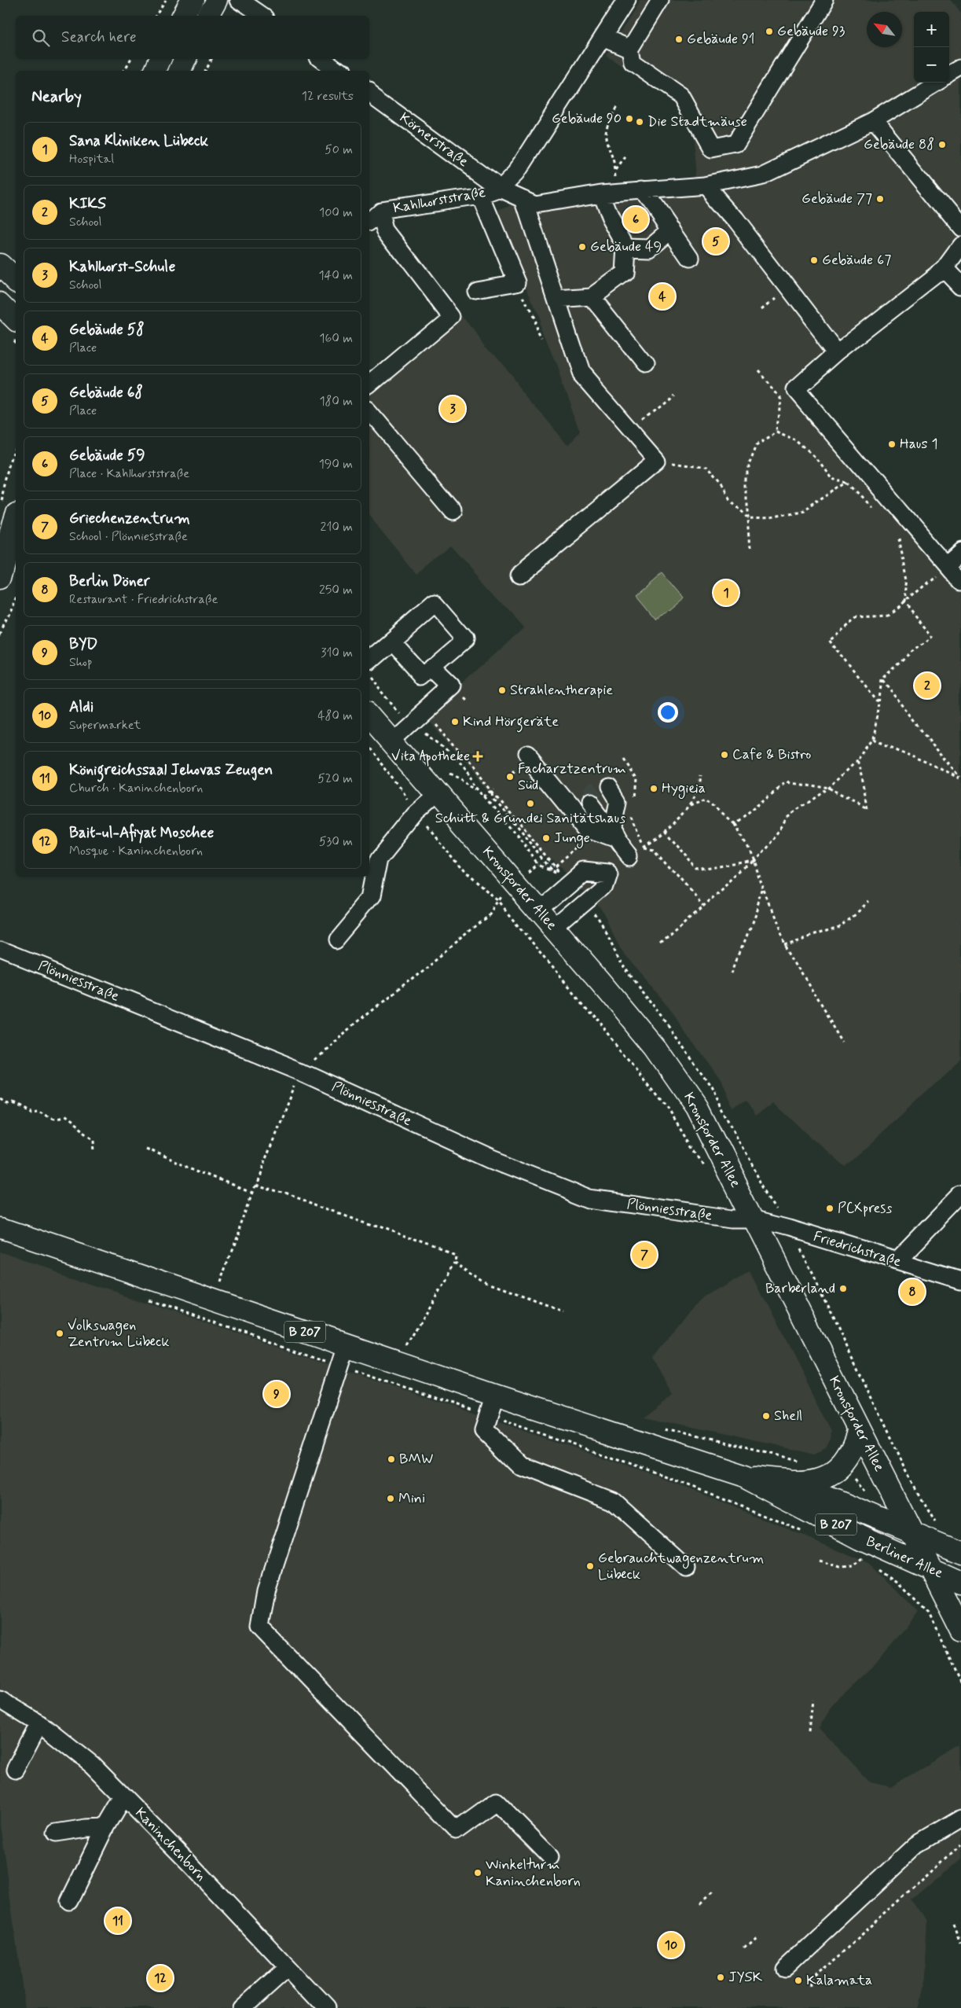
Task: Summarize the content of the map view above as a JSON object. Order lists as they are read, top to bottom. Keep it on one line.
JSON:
{"streets":{"main road":["Kronsforder Allee","B 207","Berliner Allee"],"street":["Körnerstraße","Kahlhorststraße","Plönniesstraße","Friedrichstraße","Kaninchenborn"]},"crossings":[["Körnerstraße","Kahlhorststraße"],["Kronsforder Allee","Plönniesstraße"],["Kronsforder Allee","Friedrichstraße"],["Kronsforder Allee","B 207"],["Kronsforder Allee","Berliner Allee"],["Plönniesstraße","Friedrichstraße"],["B 207","Berliner Allee"]],"places":{"other":["Gebäude 93","Gebäude 91","Gebäude 90","Die Stadtmäuse","Gebäude 88","Gebäude 77","Gebäude 49","Gebäude 67","Haus 1","Strahlentherapie","Kind Hörgeräte","Cafe & Bistro","Facharztzentrum Süd","Hygieia","Schütt & Grundei Sanitätshaus","Junge","PCXpress","Barberland","Volkswagen Zentrum Lübeck","Shell","BMW","Mini","Gebrauchtwagenzentrum Lübeck","Winkelturm Kaninchenborn","JYSK","Kalamata"],"health":["Vita Apotheke"]},"north":"top left","page":{"map_buttons":["+","−"],"search":"Search here","heading":["Nearby","12 results"],"list":[{"mark":"1","name":"Sana Kliniken Lübeck","note":"Hospital","value":"50 m"},{"mark":"2","name":"KIKS","note":"School","value":"100 m"},{"mark":"3","name":"Kahlhorst-Schule","note":"School","value":"140 m"},{"mark":"4","name":"Gebäude 58","note":"Place","value":"160 m"},{"mark":"5","name":"Gebäude 68","note":"Place","value":"180 m"},{"mark":"6","name":"Gebäude 59","note":"Place · Kahlhorststraße","value":"190 m"},{"mark":"7","name":"Griechenzentrum","note":"School · Plönniesstraße","value":"210 m"},{"mark":"8","name":"Berlin Döner","note":"Restaurant · Friedrichstraße","value":"250 m"},{"mark":"9","name":"BYD","note":"Shop","value":"310 m"},{"mark":"10","name":"Aldi","note":"Supermarket","value":"480 m"},{"mark":"11","name":"Königreichssaal Jehovas Zeugen","note":"Church · Kaninchenborn","value":"520 m"},{"mark":"12","name":"Bait-ul-Afiyat Moschee","note":"Mosque · Kaninchenborn","value":"530 m"}],"pins":["6","5","4","3","1","2","7","8","9","11","10","12"]}}
